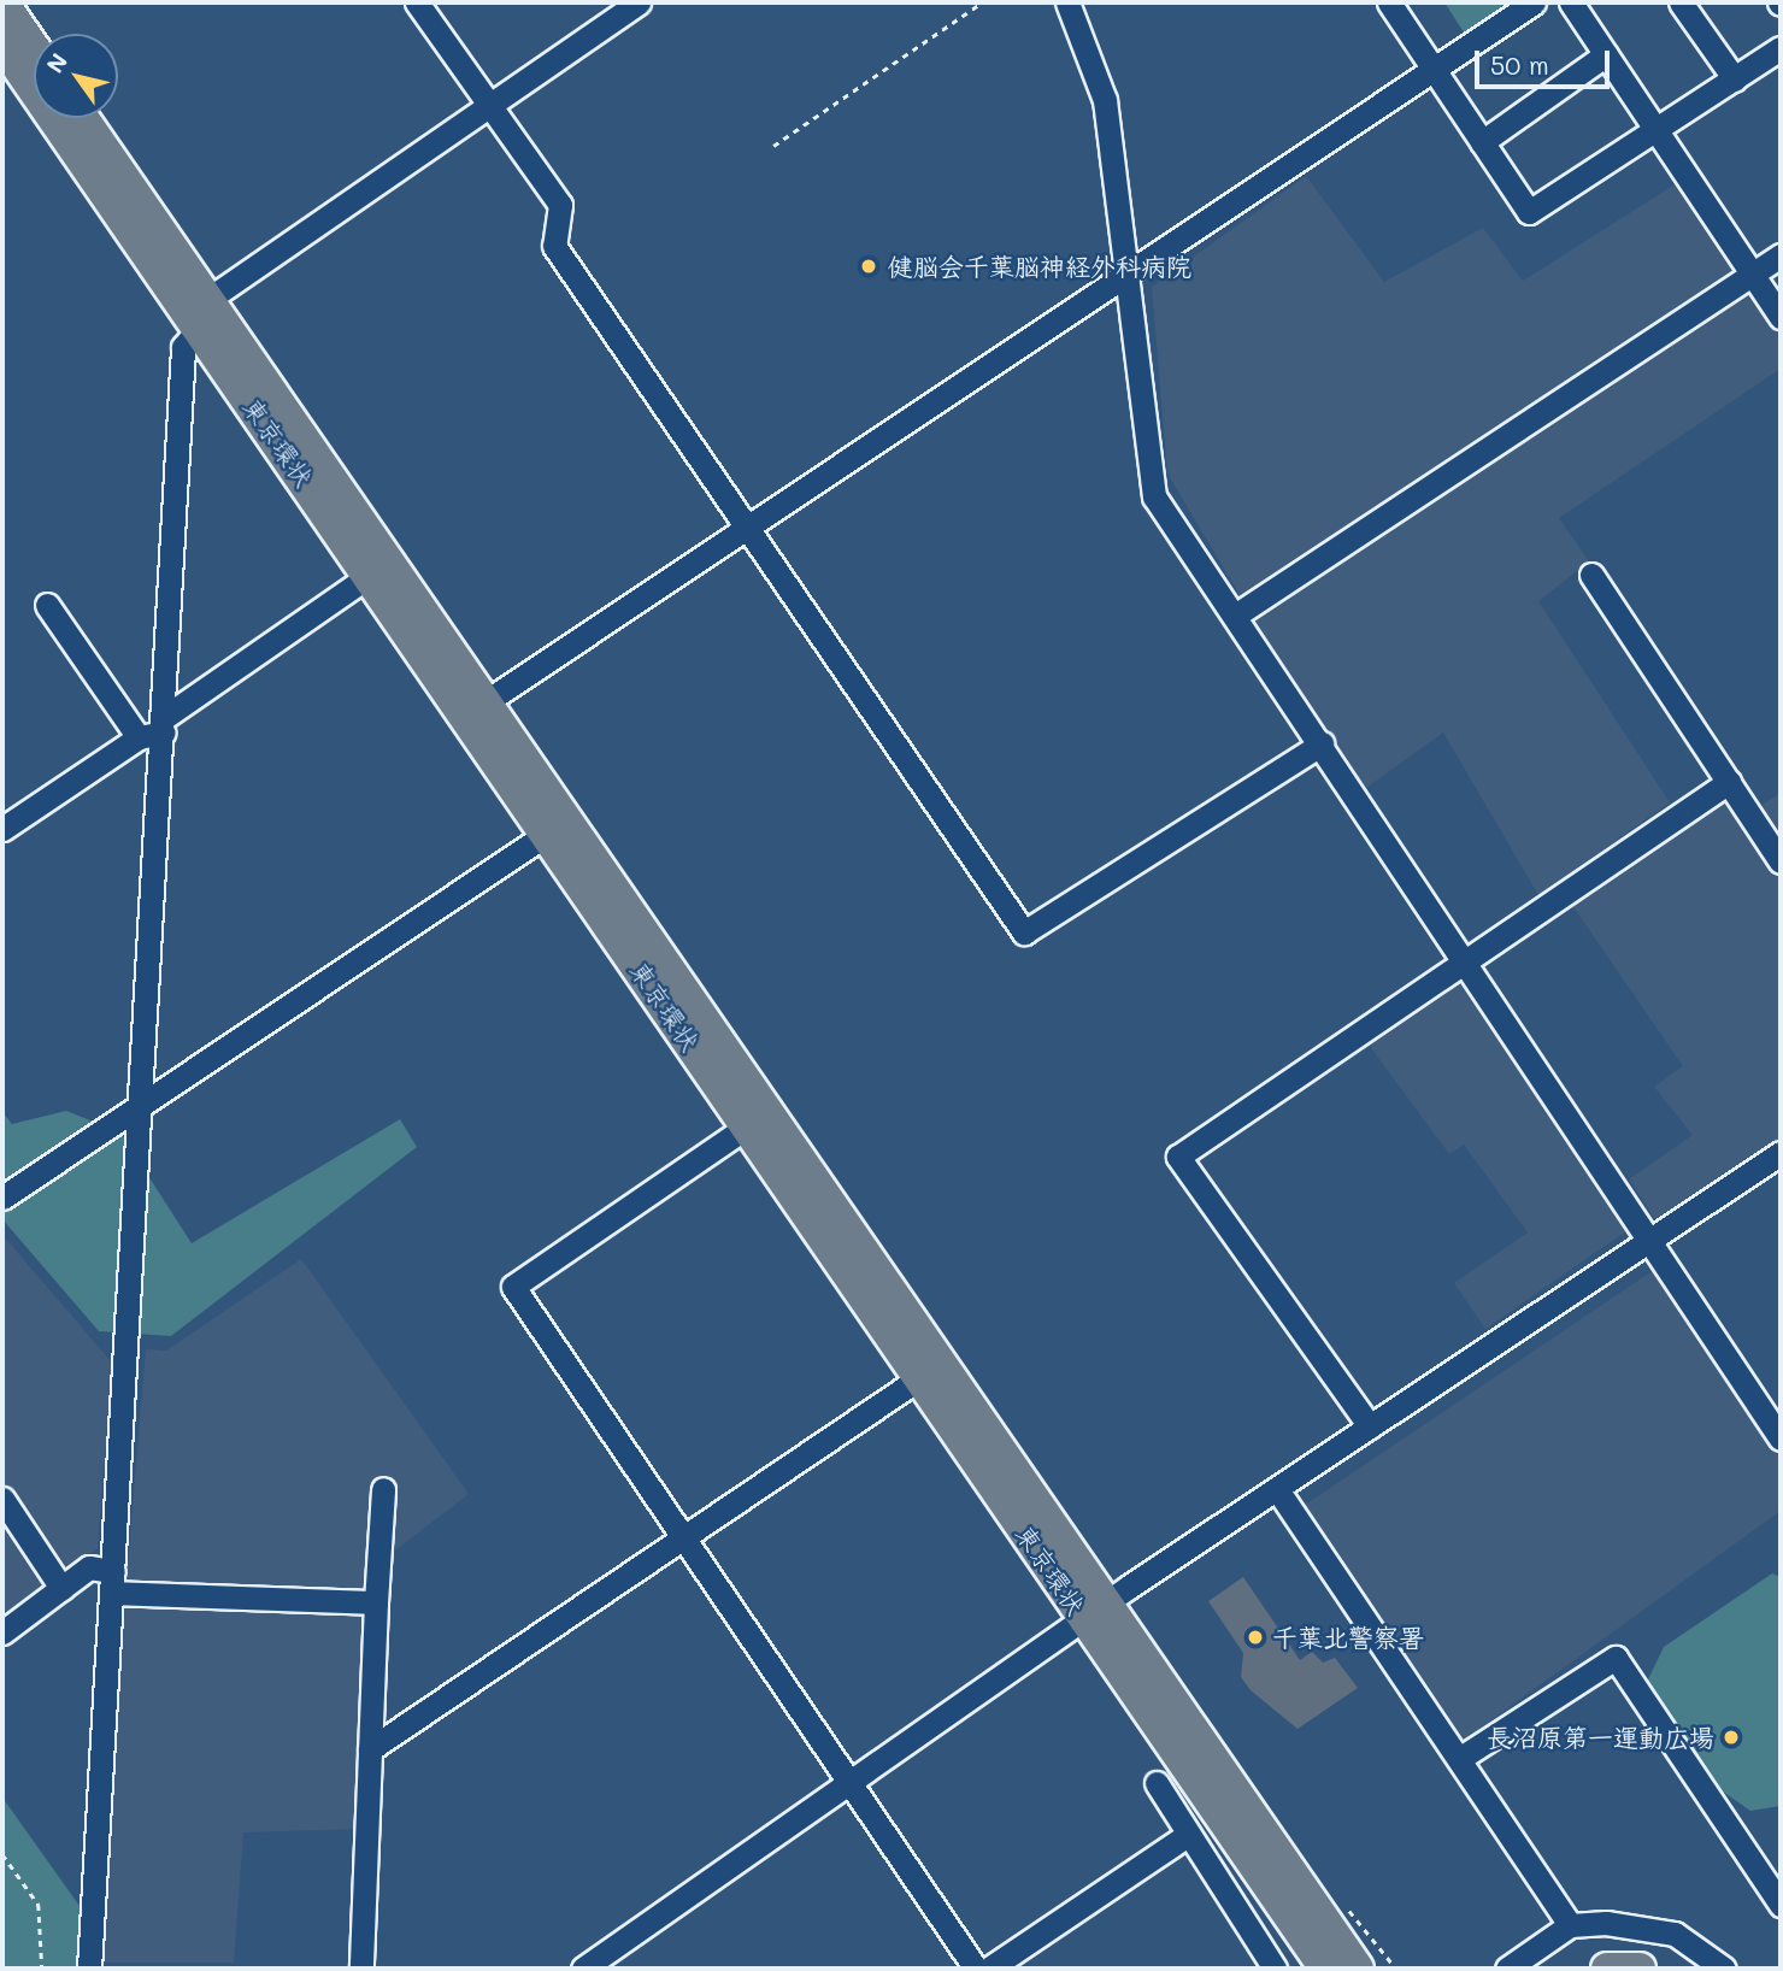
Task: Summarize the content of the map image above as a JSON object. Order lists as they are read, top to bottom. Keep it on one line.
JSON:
{"streets":{"highway":["東京環状"]},"places":["健脳会千葉脳神経外科病院","千葉北警察署","長沼原第一運動広場"],"scale_bar":"50 m","north":"top left"}
